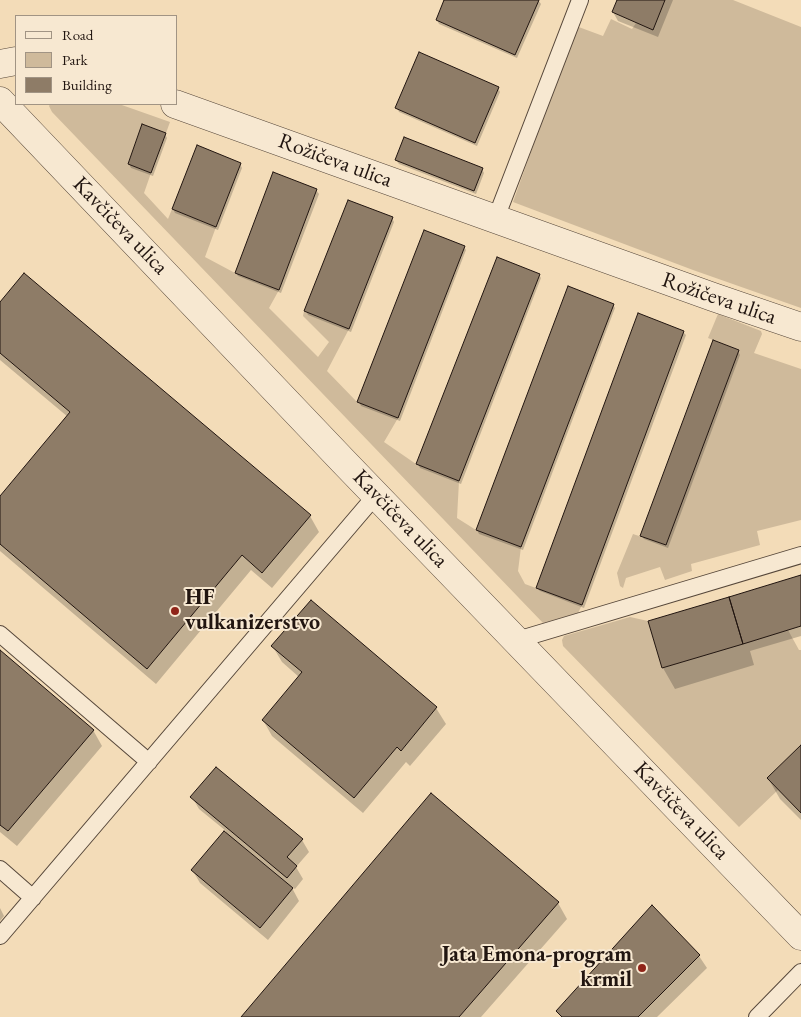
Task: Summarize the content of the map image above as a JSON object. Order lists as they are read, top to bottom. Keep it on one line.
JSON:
{"streets":{"street":["Rožičeva ulica","Kavčičeva ulica"]},"places":["HF vulkanizerstvo","Jata Emona-program krmil"],"legend":["Road","Park","Building"]}
